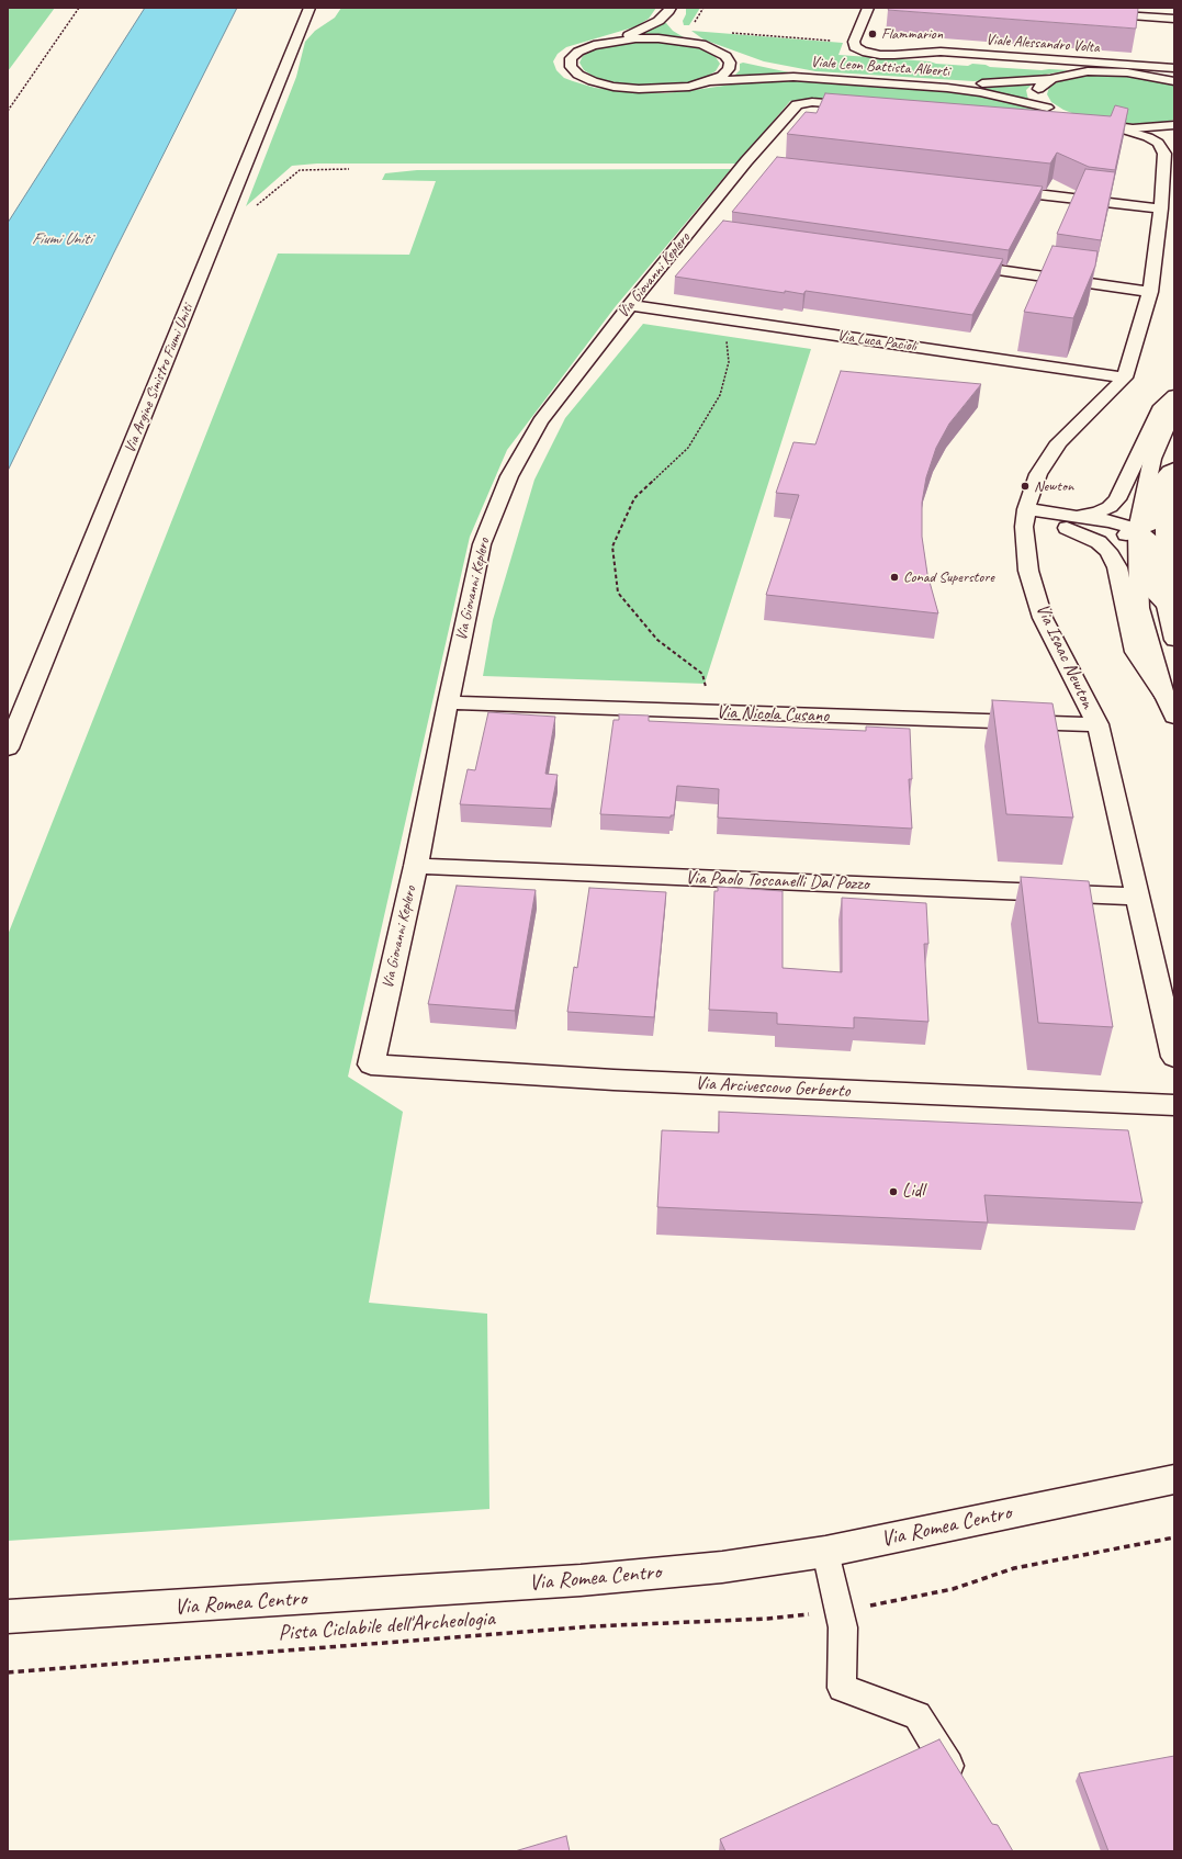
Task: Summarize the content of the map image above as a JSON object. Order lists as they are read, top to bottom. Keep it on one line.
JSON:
{"streets":{"street":["Viale Alessandro Volta","Viale Leon Battista Alberti","Via Giovanni Keplero","Via Luca Pacioli","Via Argine Sinistro Fiumi Uniti","Via Isaac Newton","Via Nicola Cusano","Via Paolo Toscanelli Dal Pozzo","Via Arcivescovo Gerberto","Via Romea Centro"],"path":["Pista Ciclabile dell'Archeologia"]},"crossings":[["Viale Alessandro Volta","Viale Leon Battista Alberti"],["Via Giovanni Keplero","Via Luca Pacioli"],["Via Giovanni Keplero","Via Nicola Cusano"],["Via Giovanni Keplero","Via Paolo Toscanelli Dal Pozzo"],["Via Giovanni Keplero","Via Arcivescovo Gerberto"],["Via Luca Pacioli","Via Isaac Newton"],["Via Isaac Newton","Via Nicola Cusano"],["Via Isaac Newton","Via Paolo Toscanelli Dal Pozzo"]],"water":["Fiumi Uniti"],"places":["Flammarion","Newton","Conad Superstore","Lidl"]}
